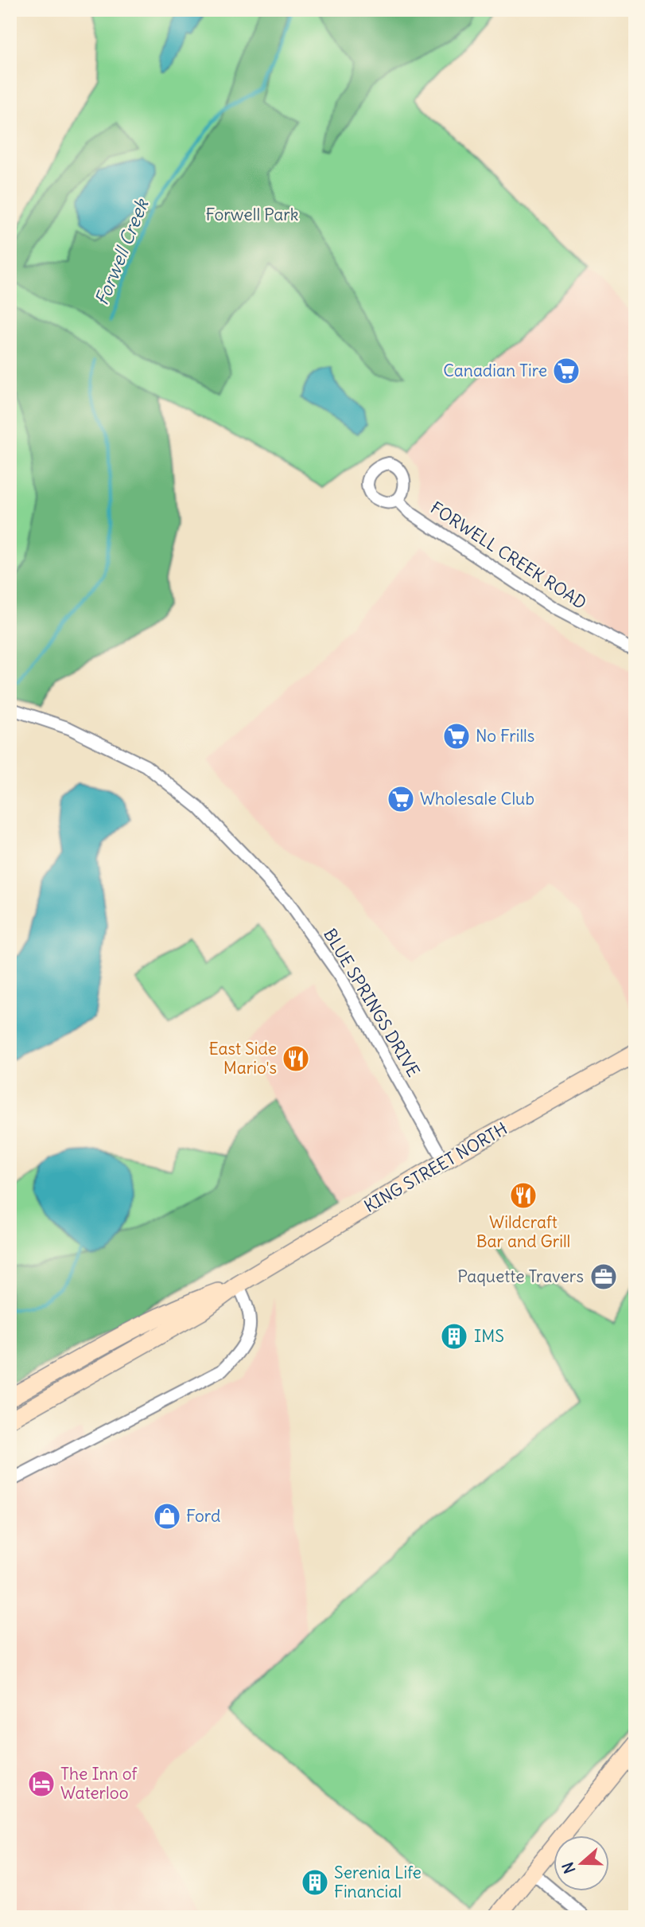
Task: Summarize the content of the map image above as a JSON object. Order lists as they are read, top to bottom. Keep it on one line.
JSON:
{"streets":{"main road":["KING STREET NORTH"],"street":["FORWELL CREEK ROAD","BLUE SPRINGS DRIVE"]},"crossings":[["BLUE SPRINGS DRIVE","KING STREET NORTH"]],"water":["Forwell Creek"],"parks":["Forwell Park"],"places":{"supermarket":["Canadian Tire","No Frills","Wholesale Club"],"restaurant":["East Side Mario's","Wildcraft Bar and Grill"],"office":["Paquette Travers"],"building":["IMS","Serenia Life Financial"],"shop":["Ford"],"hotel":["The Inn of Waterloo"]},"north":"left"}
